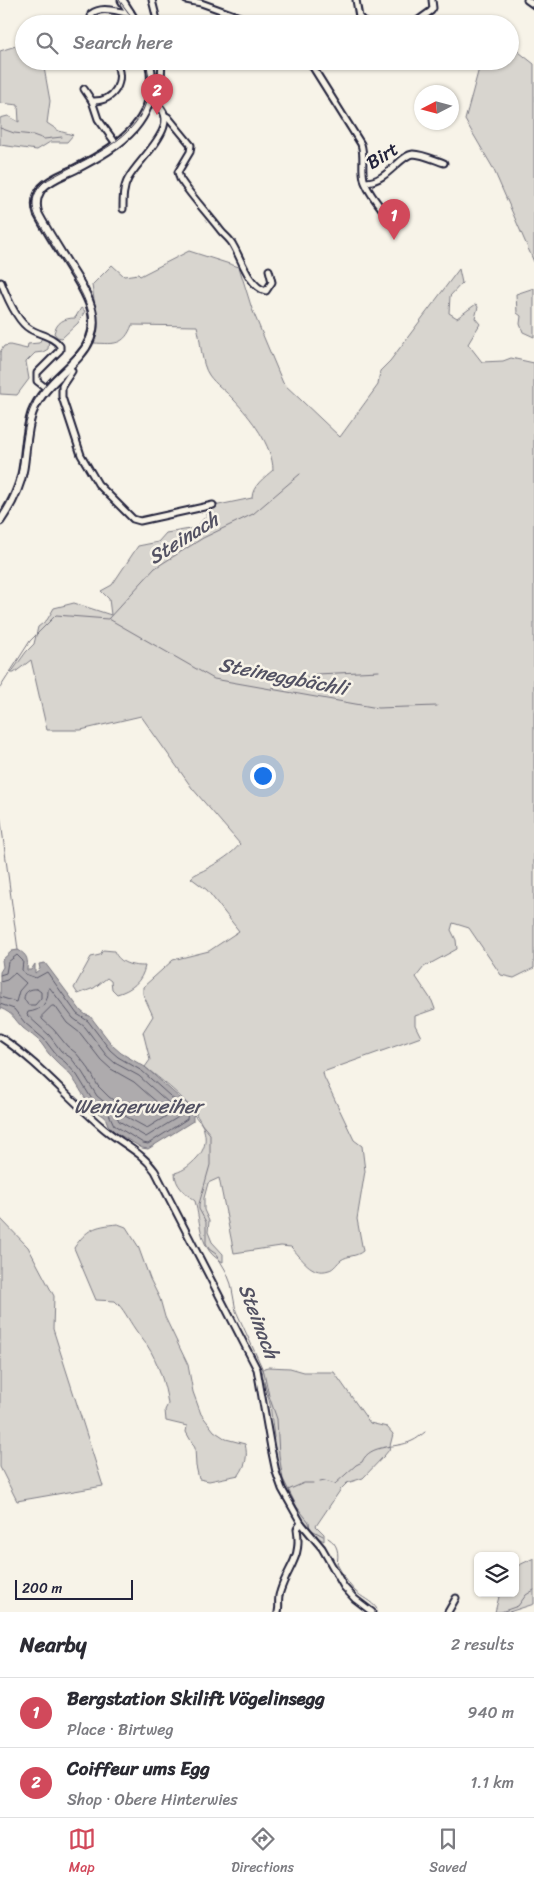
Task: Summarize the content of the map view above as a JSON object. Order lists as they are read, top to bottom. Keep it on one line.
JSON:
{"streets":{"street":["Birt"]},"water":["Steinach","Steineggbächli","Wenigerweiher"],"scale_bar":"200 m","north":"left","page":{"search":"Search here","pins":["2","1"],"scale":"200 m","heading":["Nearby","2 results"],"list":[{"mark":"1","name":"Bergstation Skilift Vögelinsegg","note":"Place · Birtweg","value":"940 m"},{"mark":"2","name":"Coiffeur ums Egg","note":"Shop · Obere Hinterwies","value":"1.1 km"}],"nav":["Map","Directions","Saved"]}}
